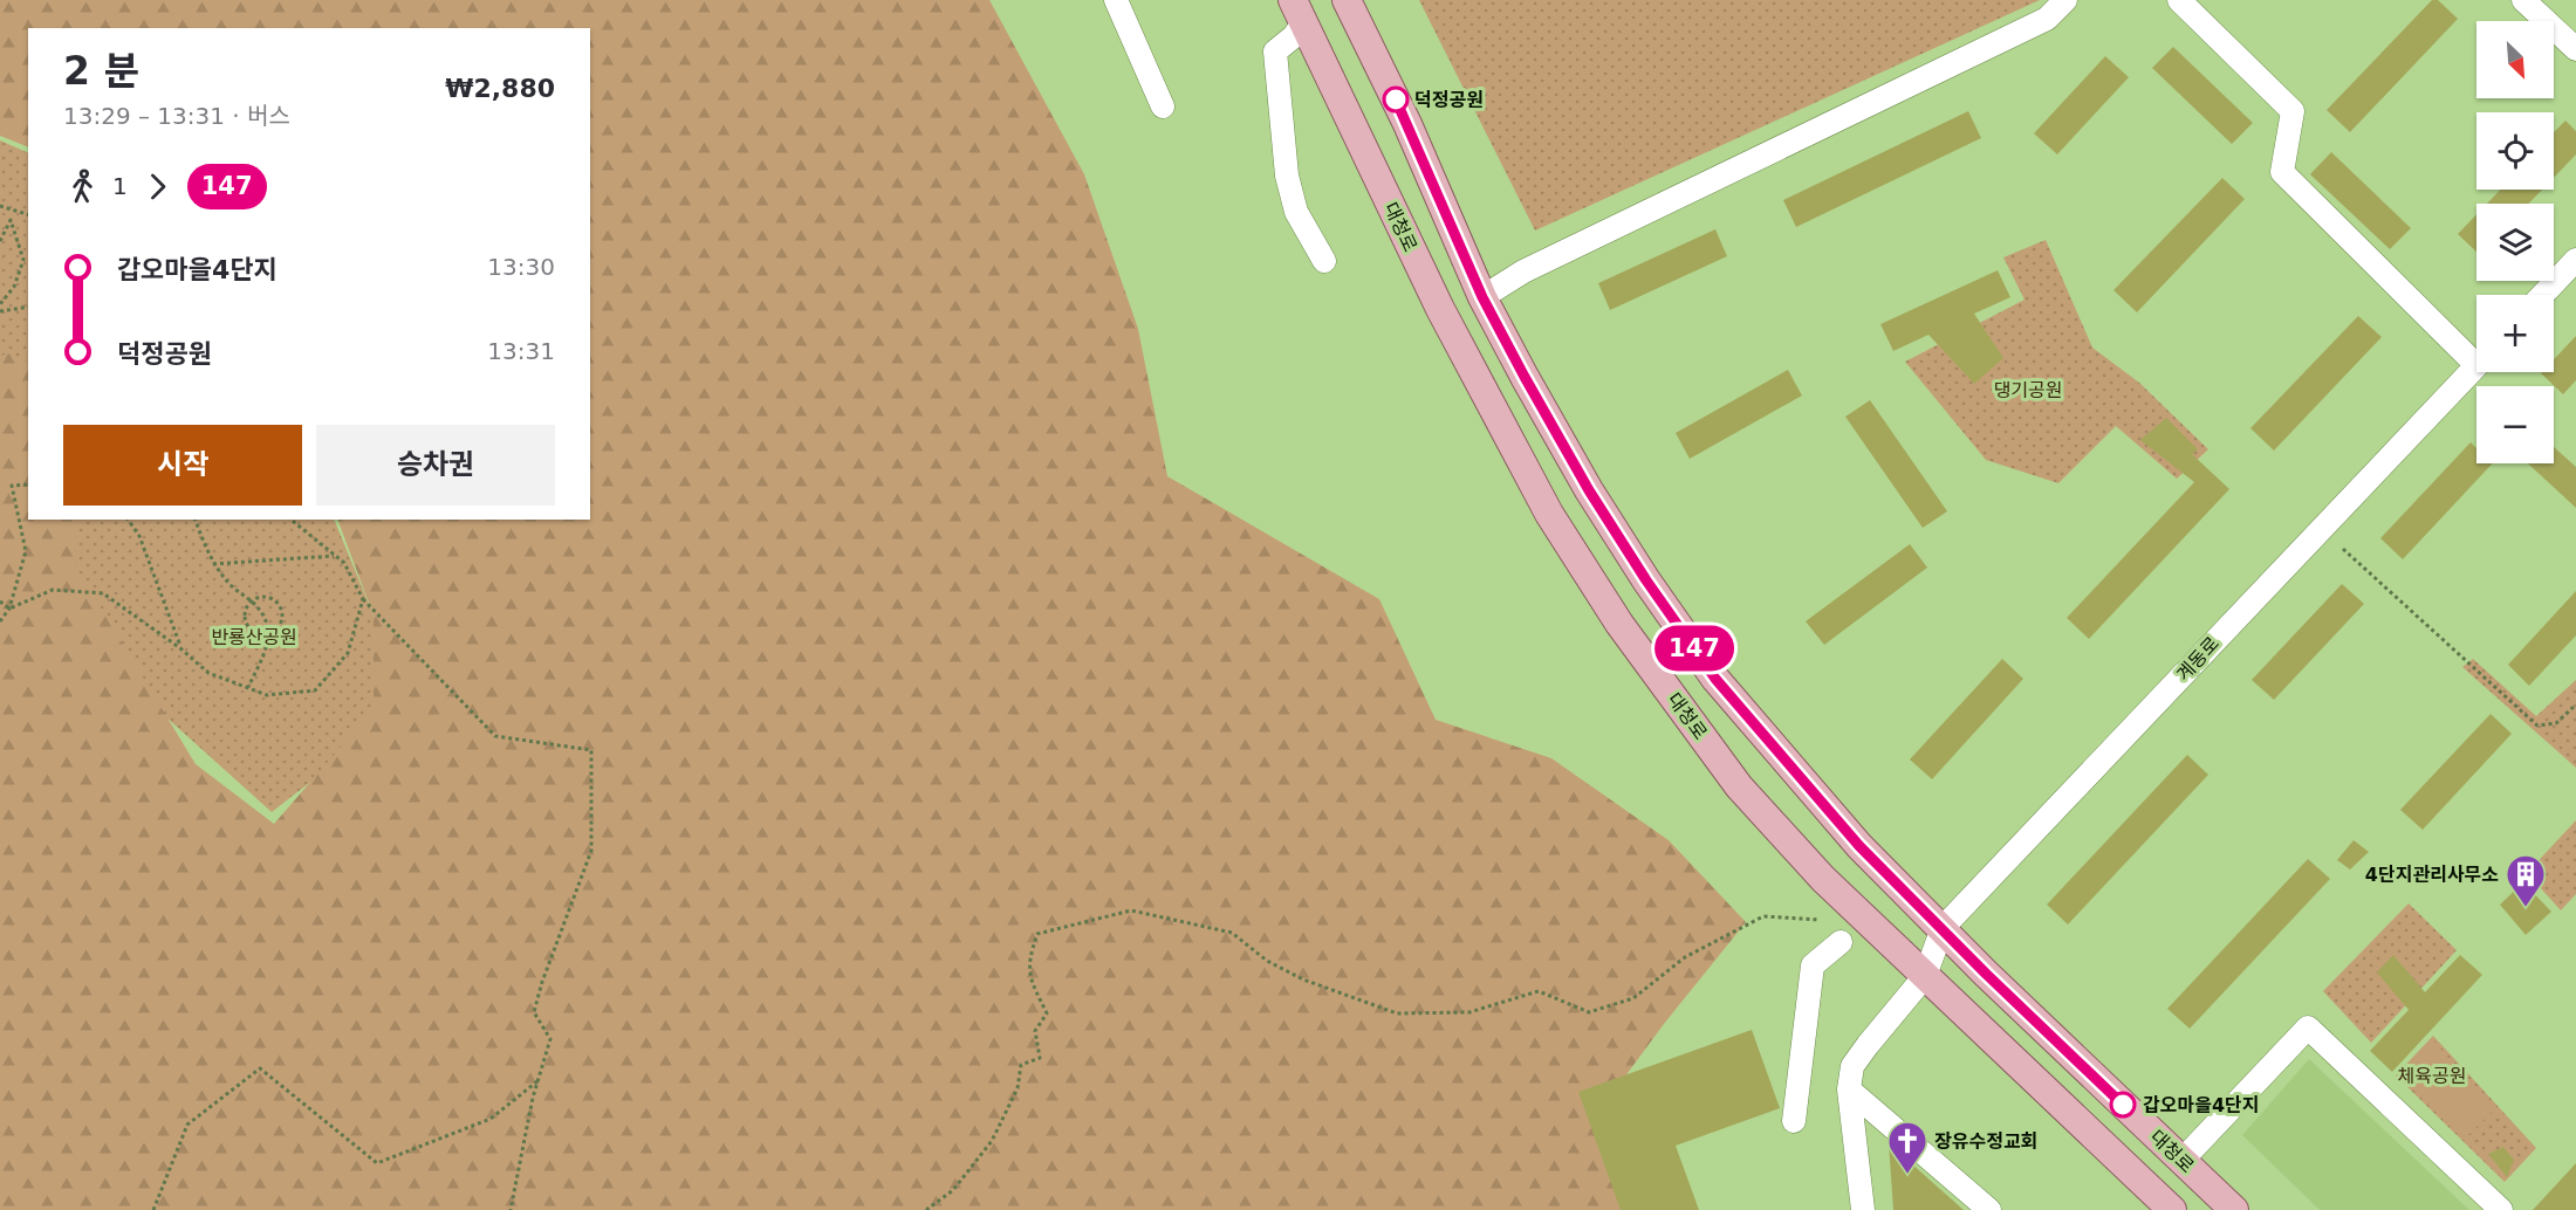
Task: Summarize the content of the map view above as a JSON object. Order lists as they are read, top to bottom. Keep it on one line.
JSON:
{"streets":{"main road":["대청로"],"street":["계동로"]},"crossings":[["대청로","계동로"]],"parks":["댕기공원","반룡산공원","체육공원"],"places":{"other":["덕정공원","갑오마을4단지"],"building":["4단지관리사무소"],"church":["장유수정교회"]},"lines":["bus line 147"],"north":"bottom right","page":{"on_map":"147","map_buttons":["+","−"],"heading":["2 분","13:29 – 13:31 · 버스","₩2,880"],"legs":["1","147"],"list":[{"name":"갑오마을4단지","value":"13:30"},{"name":"덕정공원","value":"13:31"}],"buttons":["시작","승차권"]}}
